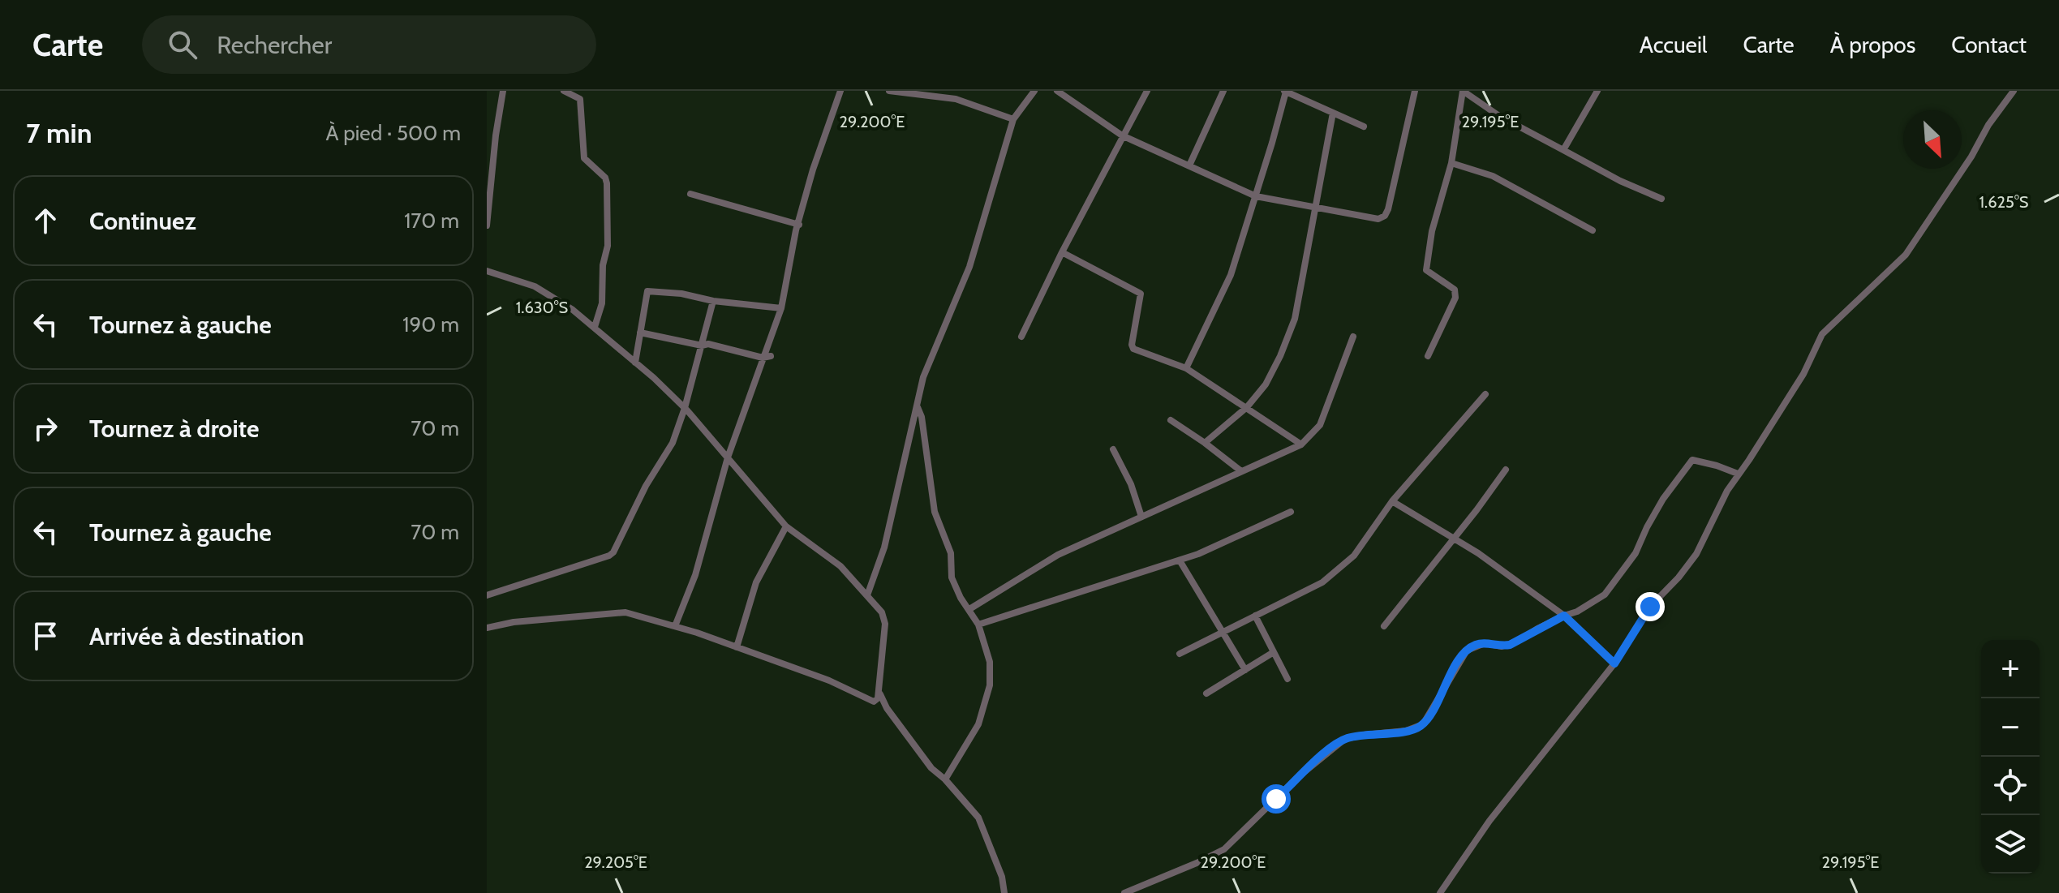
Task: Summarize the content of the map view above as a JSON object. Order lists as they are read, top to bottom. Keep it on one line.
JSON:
{"north":"bottom right","page":{"header":"Carte","search":"Rechercher","nav":["Accueil","Carte","À propos","Contact"],"heading":["7 min","À pied · 500 m"],"list":[["Continuez","170 m"],["Tournez à gauche","190 m"],["Tournez à droite","70 m"],["Tournez à gauche","70 m"],"Arrivée à destination"],"map_buttons":["+","−"]},"coordinates":["29.200°E","29.195°E","1.625°S","1.630°S","29.205°E"]}
